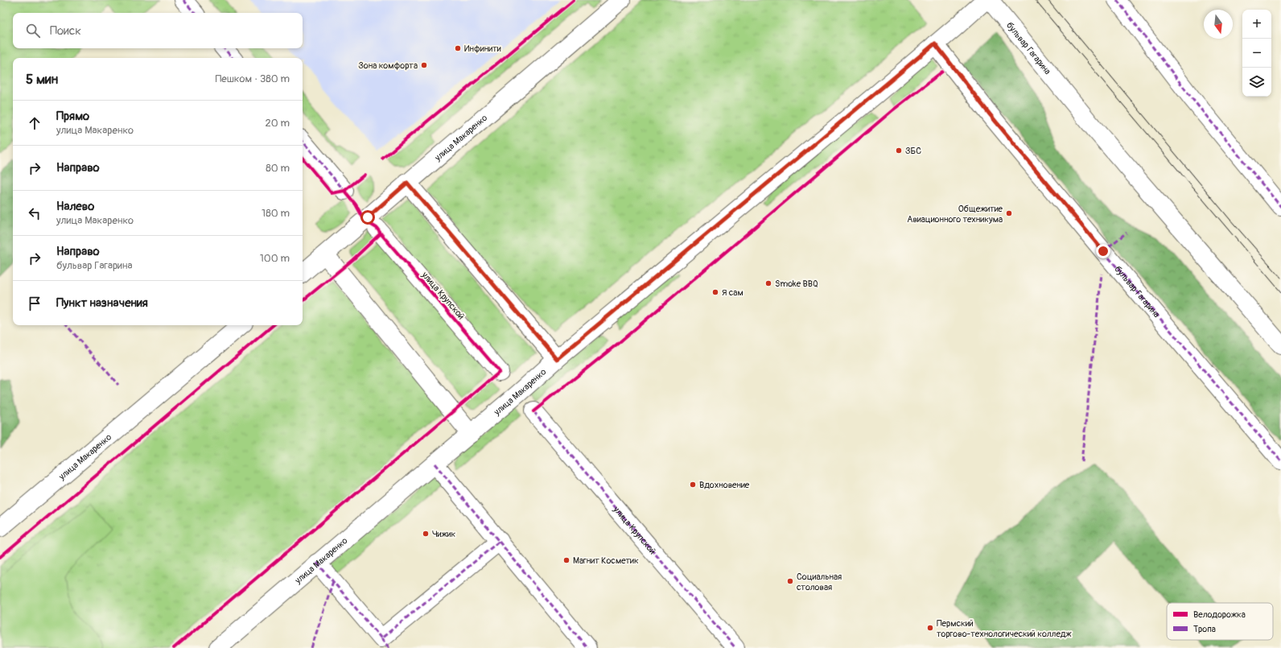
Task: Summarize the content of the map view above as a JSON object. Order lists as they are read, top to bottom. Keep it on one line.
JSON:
{"streets":{"main road":["бульвар Гагарина","улица Макаренко","улица Крупской"]},"crossings":[["бульвар Гагарина","улица Макаренко"]],"places":["Инфинити","Зона комфорта","ЗБС","Общежитие Авиационного техникума","Smoke BBQ","Я сам","Вдохновение","Чижик","Магнит Косметик","Социальная столовая","Пермский торгово-технологический колледж"],"legend":["Велодорожка","Тропа"],"north":"bottom","page":{"map_buttons":["+","−"],"search":"Поиск","heading":["5 мин","Пешком · 380 m"],"list":[["Прямо","улица Макаренко","20 m"],["Направо","80 m"],["Налево","улица Макаренко","180 m"],["Направо","бульвар Гагарина","100 m"],"Пункт назначения"]}}
